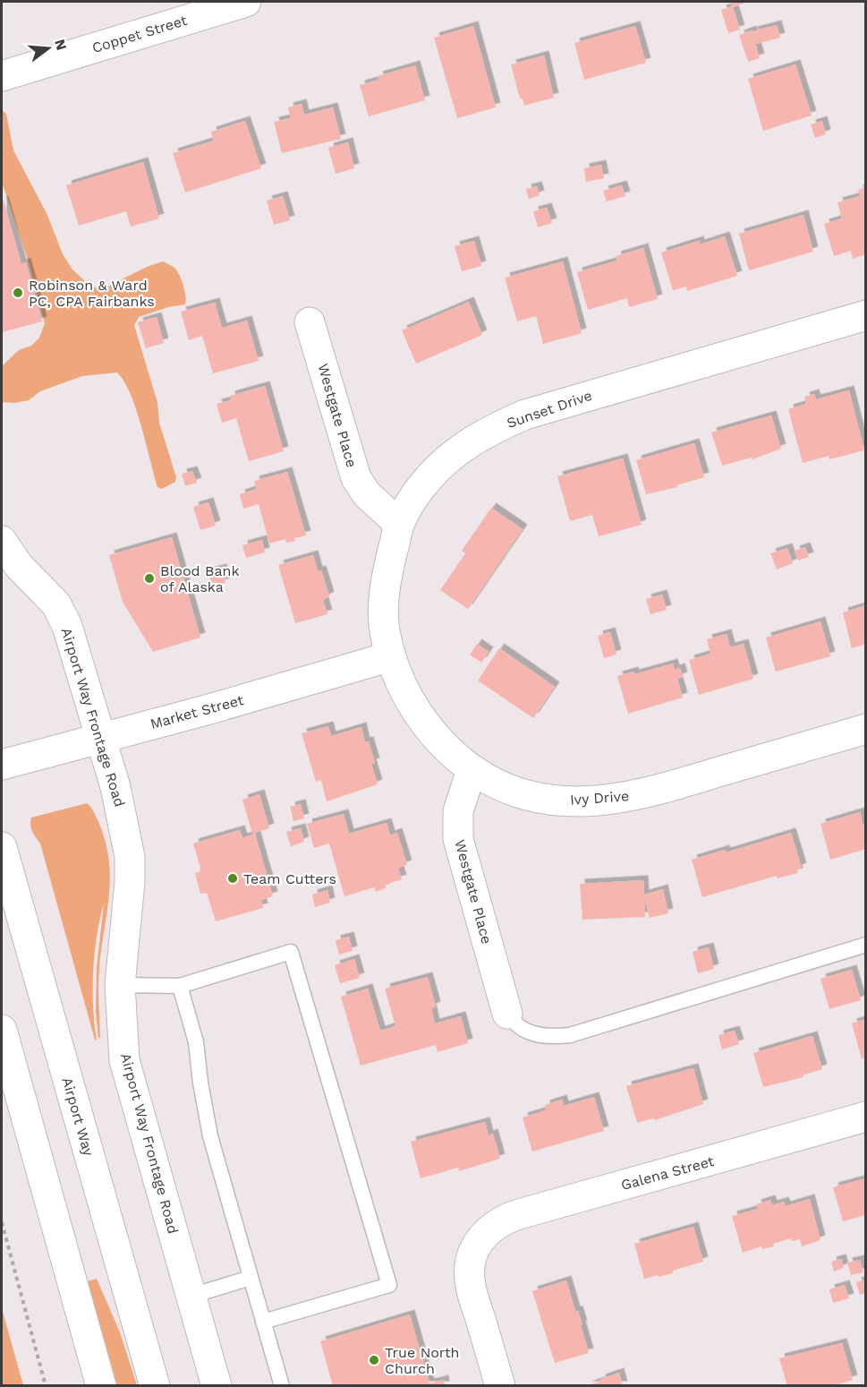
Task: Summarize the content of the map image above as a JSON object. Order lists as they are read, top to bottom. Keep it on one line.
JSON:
{"streets":{"street":["Coppet Street","Sunset Drive","Westgate Place","Market Street","Airport Way Frontage Road","Ivy Drive","Airport Way","Galena Street"]},"crossings":[["Sunset Drive","Westgate Place"],["Sunset Drive","Market Street"],["Sunset Drive","Ivy Drive"],["Westgate Place","Ivy Drive"],["Market Street","Airport Way Frontage Road"],["Market Street","Ivy Drive"]],"places":["Robinson & Ward PC, CPA Fairbanks","Blood Bank of Alaska","Team Cutters","True North Church"],"north":"right"}
